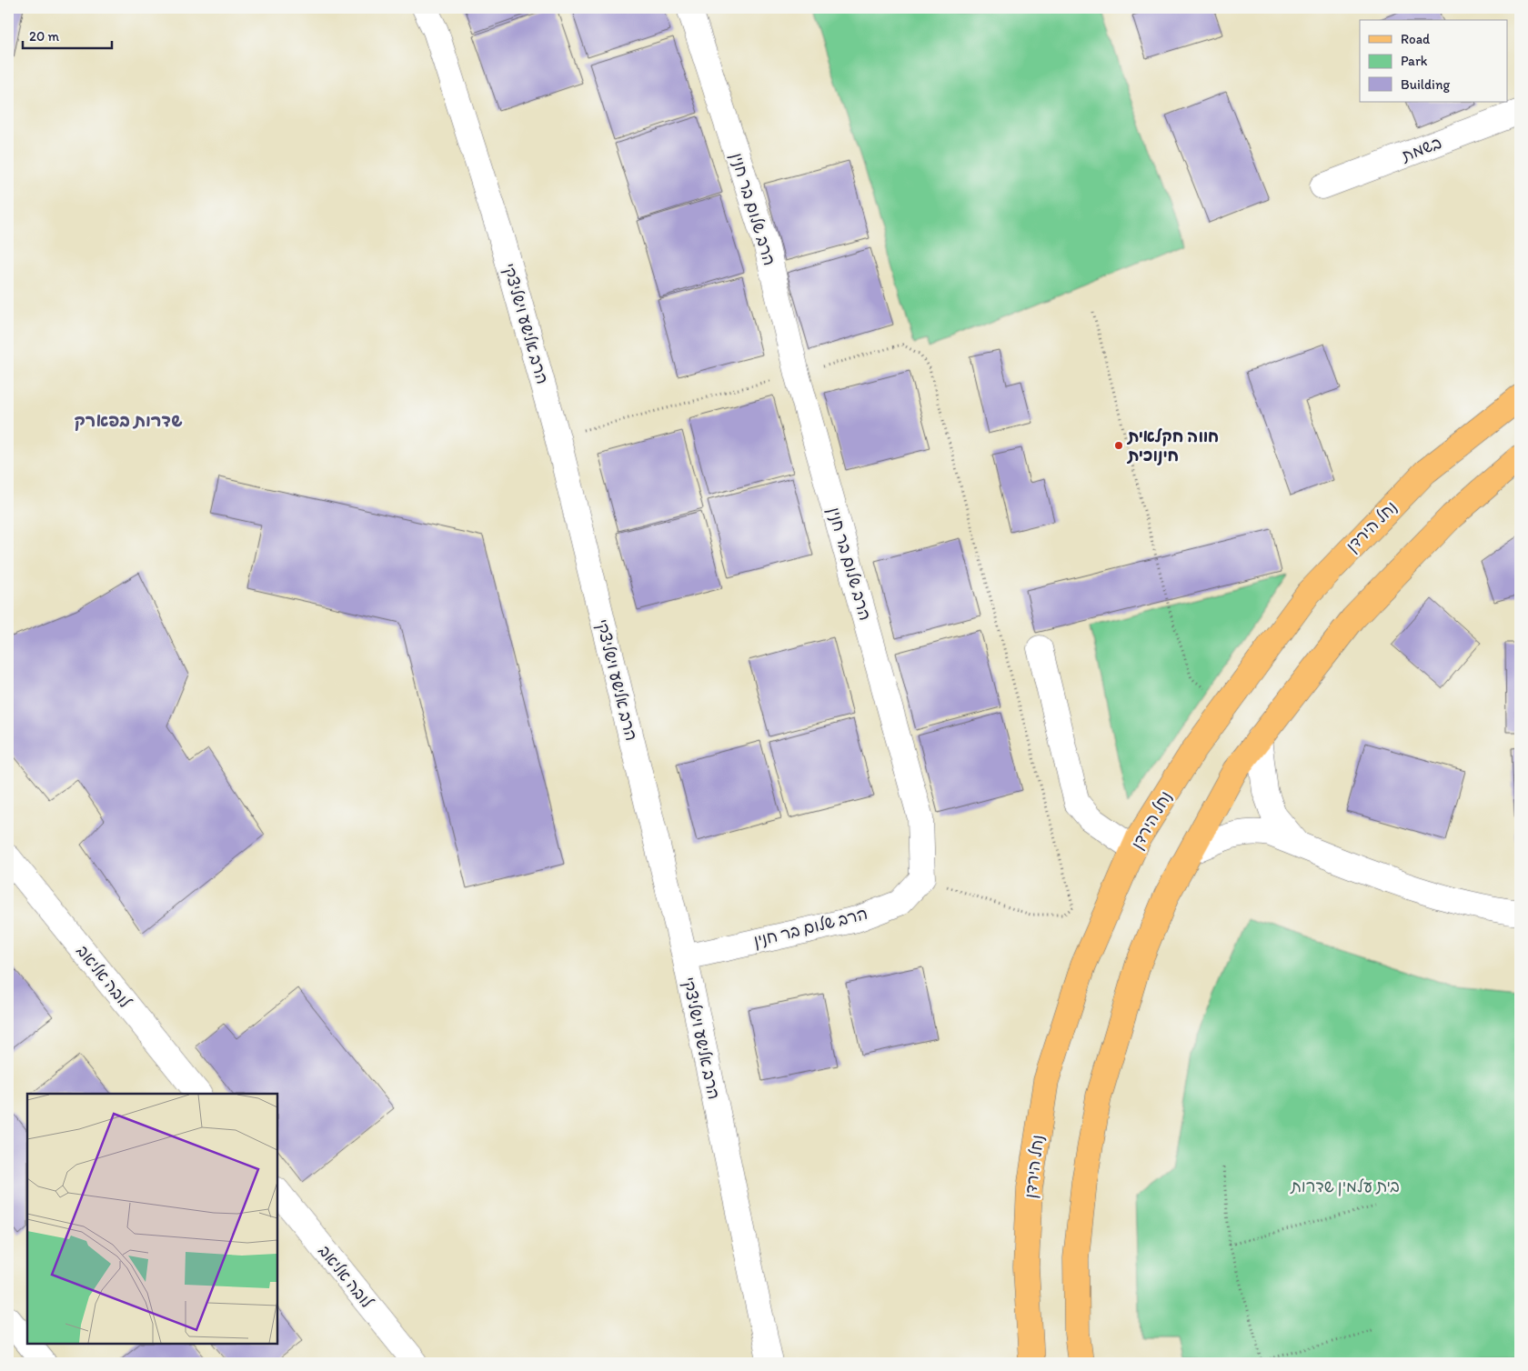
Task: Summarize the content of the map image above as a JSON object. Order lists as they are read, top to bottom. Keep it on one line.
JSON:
{"streets":{"main road":["נחל הירדן"],"street":["בשמת","הרב שלום בר חנין","הרב אלישע וישליצקי","לובה אליאב"]},"crossings":[["הרב שלום בר חנין","הרב אלישע וישליצקי"]],"districts":["שדרות בפארק"],"parks":["בית עלמין שדרות"],"places":["חווה חקלאית חינוכית"],"legend":["Road","Park","Building"],"scale_bar":"20 m"}
